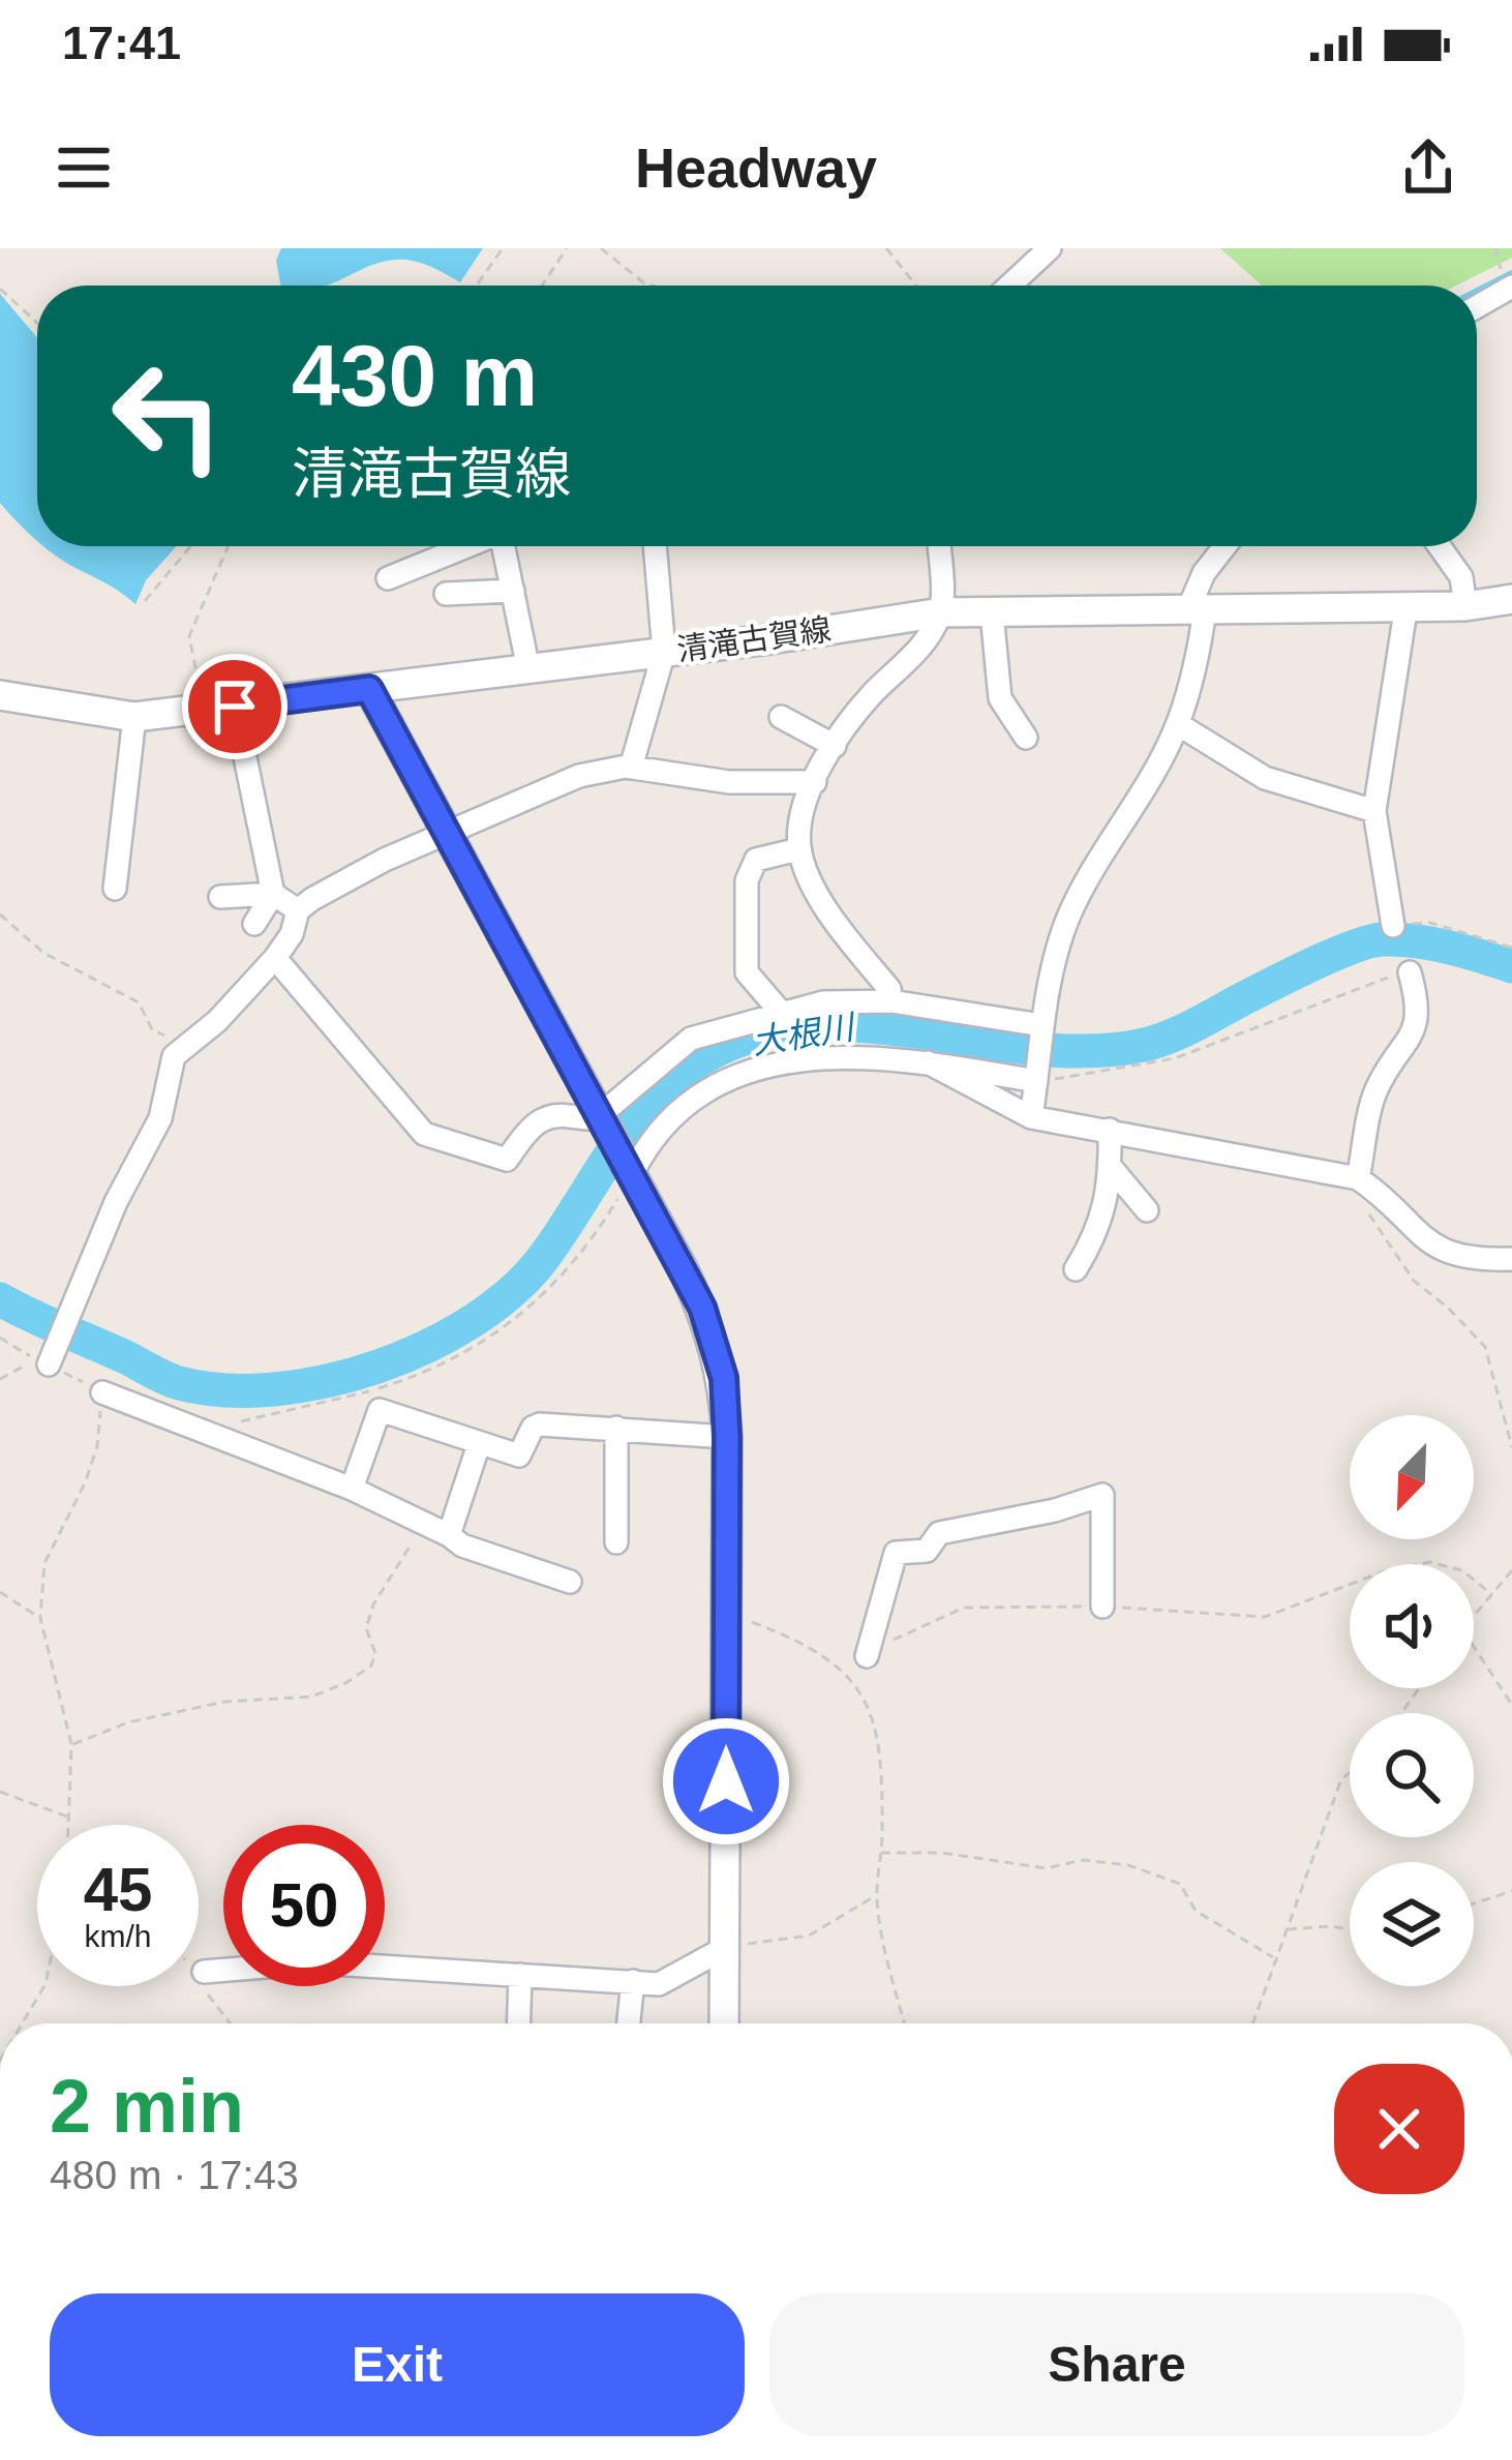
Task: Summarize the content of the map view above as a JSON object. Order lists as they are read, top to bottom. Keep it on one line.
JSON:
{"streets":{"main road":["清滝古賀線"]},"water":["大根川"],"north":"bottom left","page":{"status":"17:41","header":"Headway","turn":["430 m","清滝古賀線"],"speed":"45 km/h","limit":"50","heading":["2 min","480 m · 17:43"],"buttons":["Exit","Share"]}}
